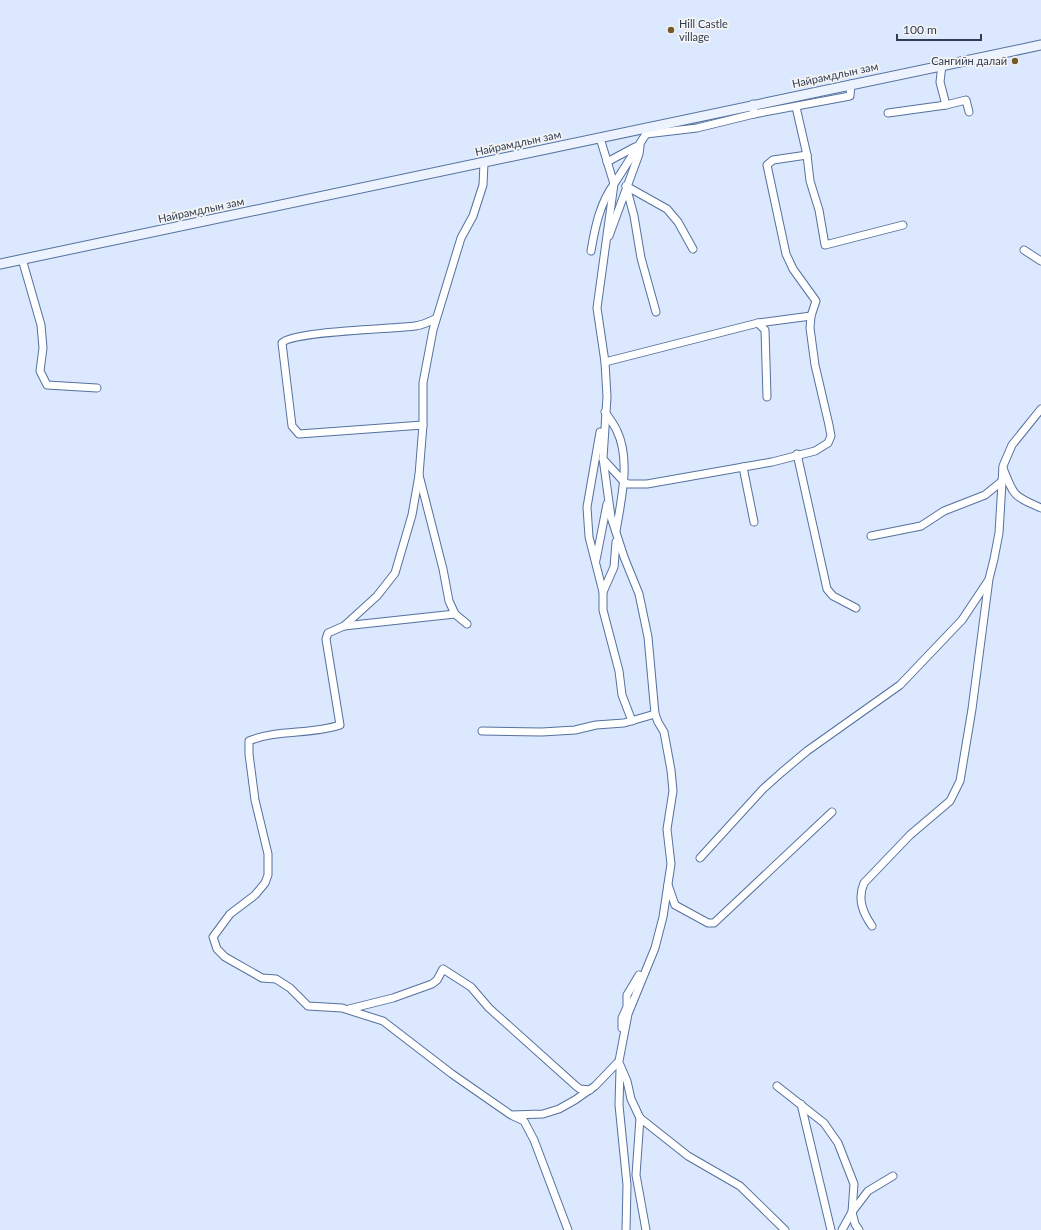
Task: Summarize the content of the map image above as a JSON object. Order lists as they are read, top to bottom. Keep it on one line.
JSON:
{"streets":{"main road":["Найрамдлын зам"]},"places":["Hill Castle village","Сангийн далай"],"scale_bar":"100 m"}
